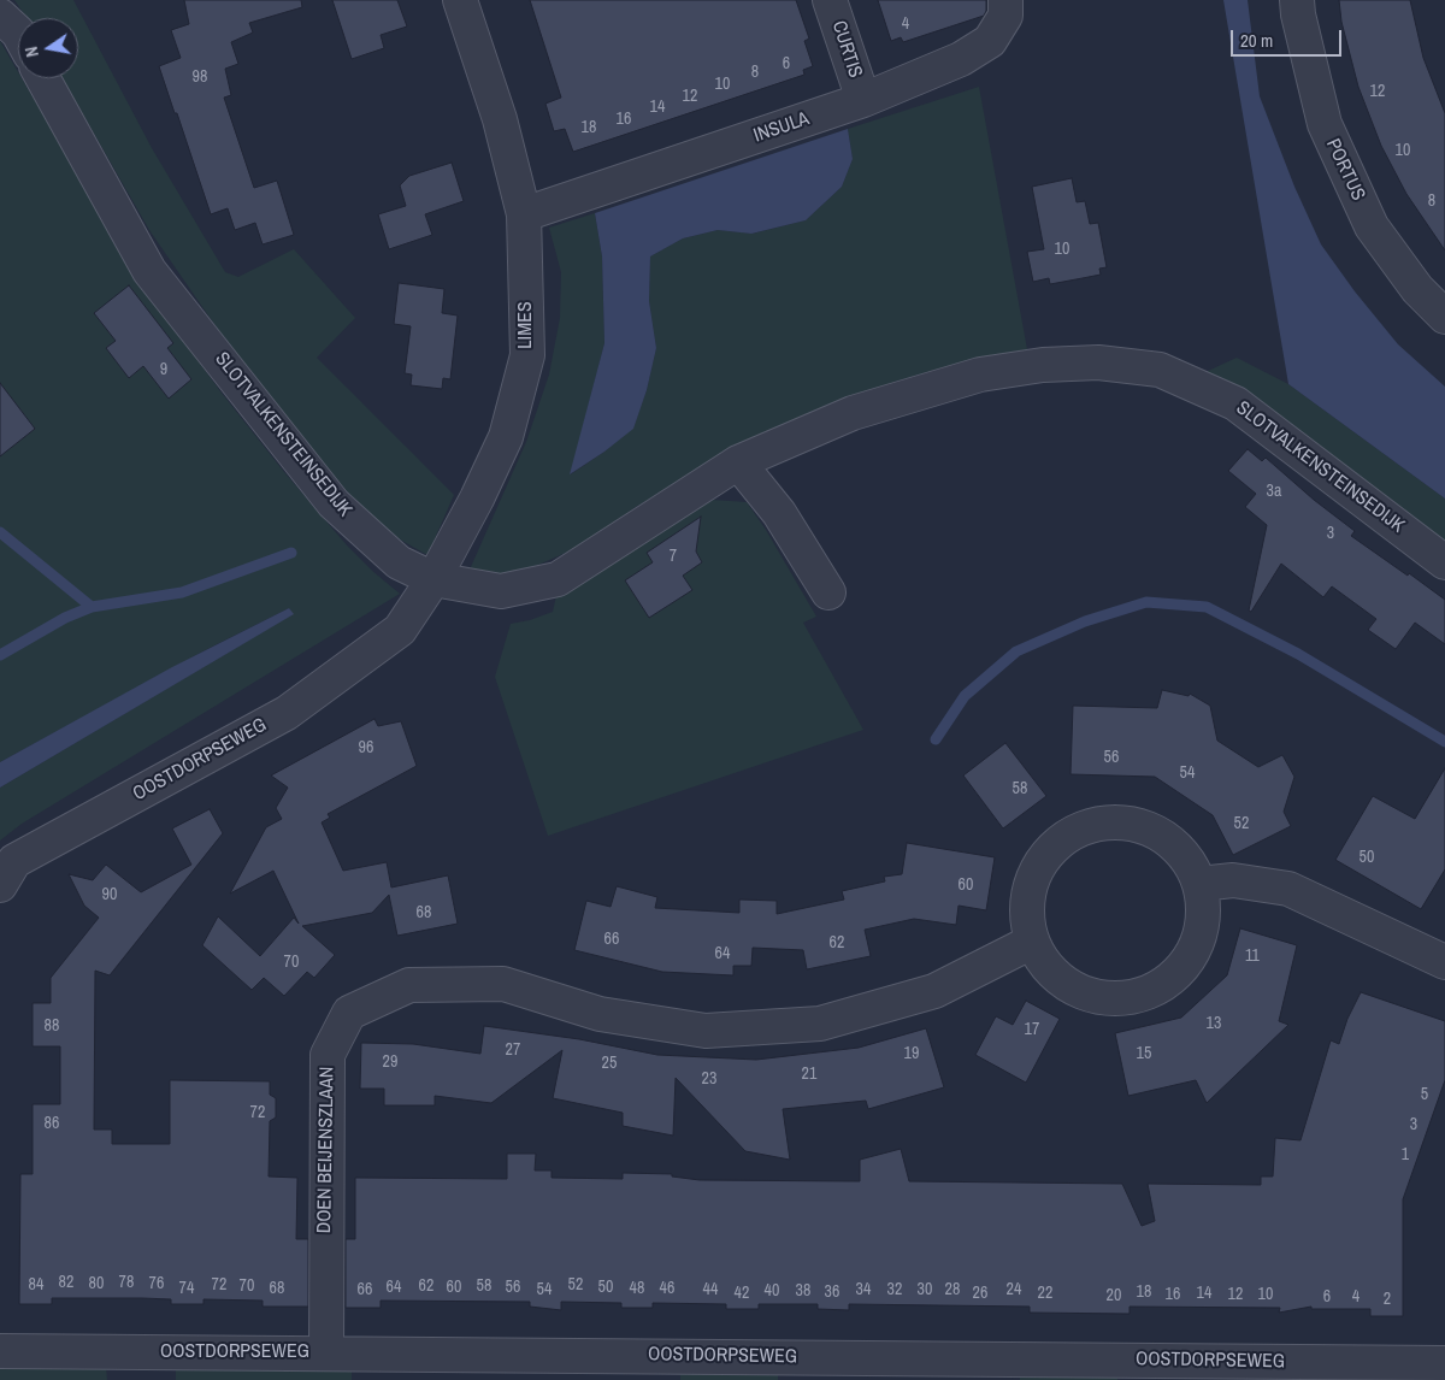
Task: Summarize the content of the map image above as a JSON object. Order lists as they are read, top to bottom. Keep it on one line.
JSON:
{"streets":{"street":["CURTIS","INSULA","PORTUS","LIMES","SLOTVALKENSTEINSEDIJK","OOSTDORPSEWEG","DOEN BEIJENSZLAAN"]},"crossings":[["CURTIS","INSULA"],["INSULA","LIMES"],["LIMES","SLOTVALKENSTEINSEDIJK"],["LIMES","OOSTDORPSEWEG"],["OOSTDORPSEWEG","DOEN BEIJENSZLAAN"]],"house_numbers":["4","6","8","98","10","12","12","14","16","18","10","8","10","9","3a","3","7","96","56","54","58","52","50","60","90","68","66","62","64","11","70","13","88","17","27","19","15","29","25","21","23","5","72","86","3","1","82","78","80","76","84","72","52","70","62","58","64","60","56","50","74","68","48","46","66","54","44","34","32","30","28","24","40","38","36","18","42","26","22","14","16","12","10","20","6","4","2"],"scale_bar":"20 m","north":"left"}
